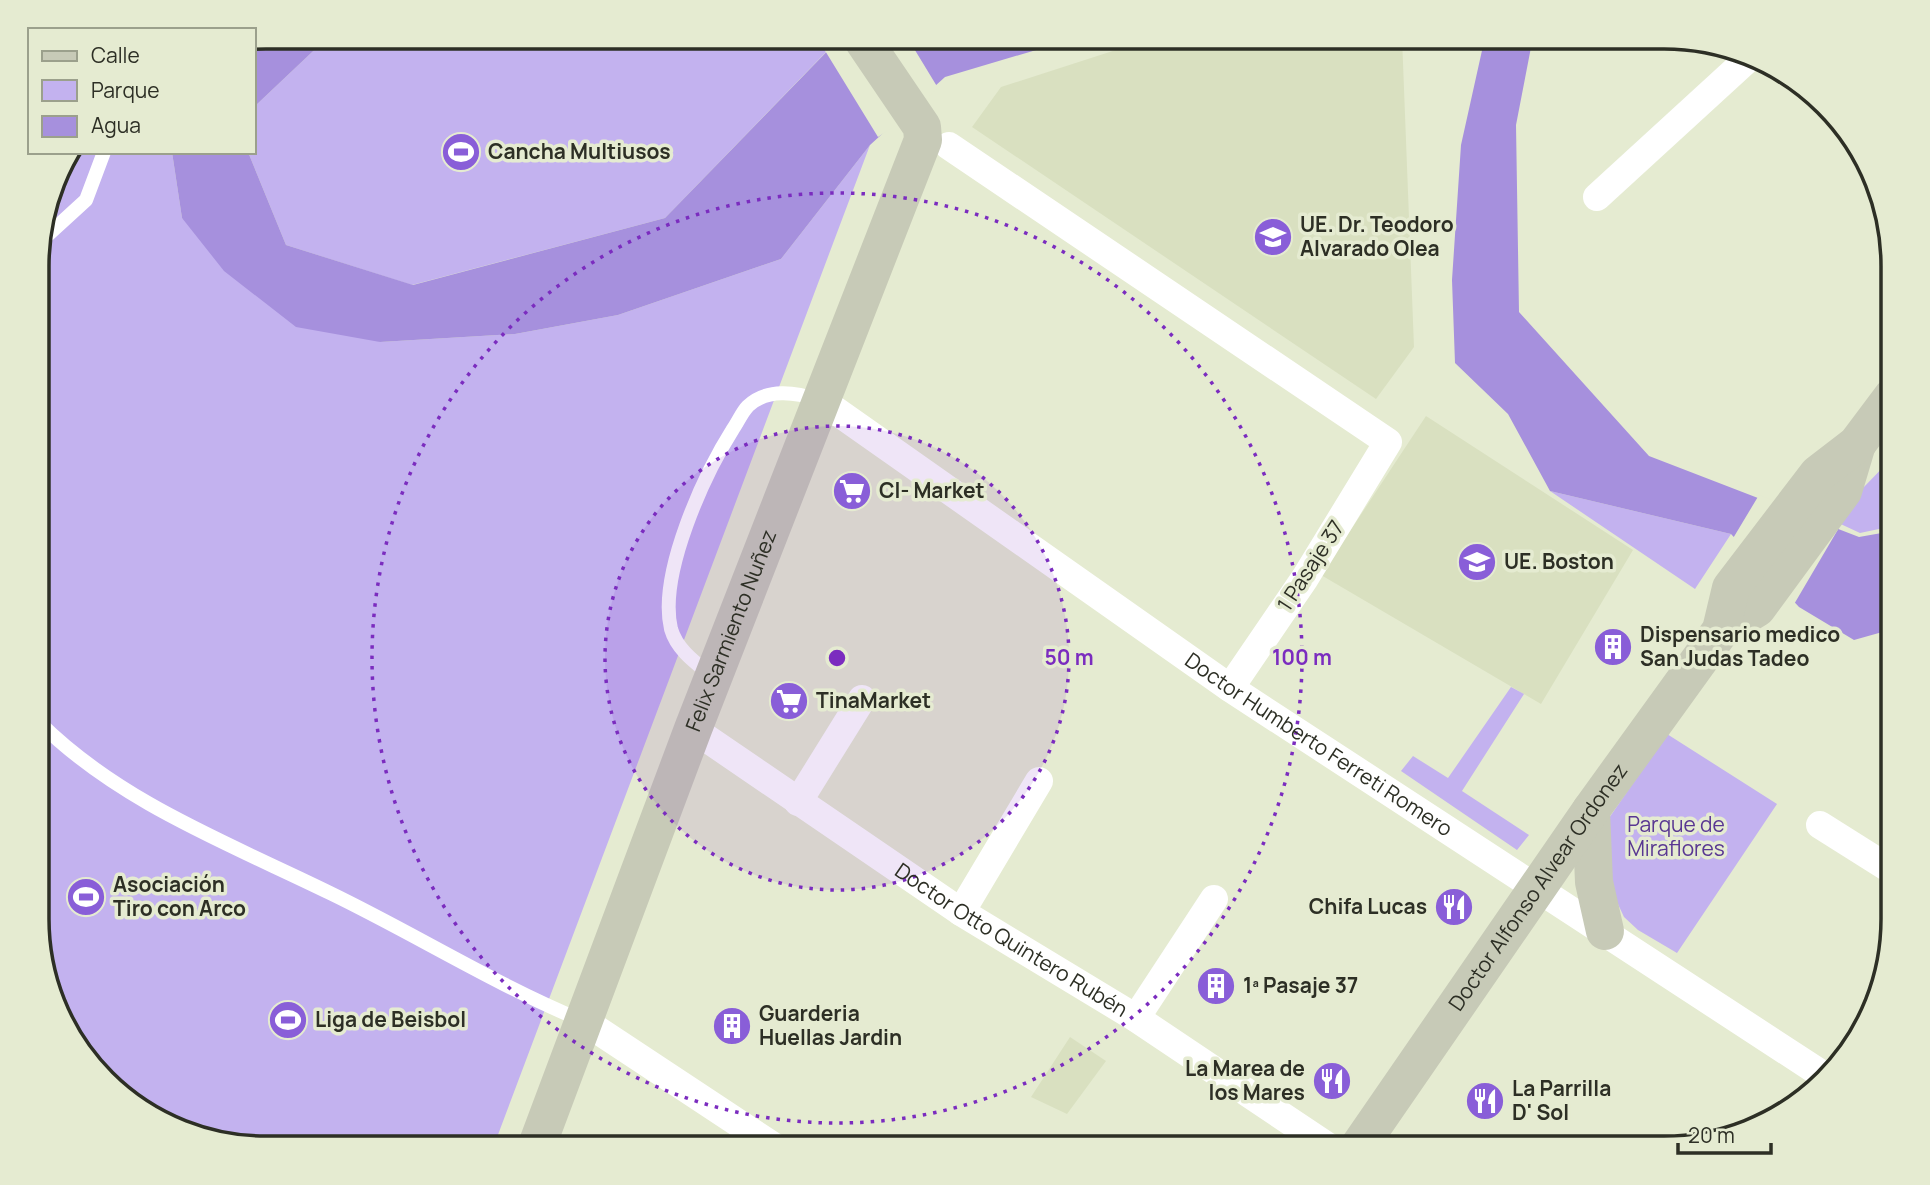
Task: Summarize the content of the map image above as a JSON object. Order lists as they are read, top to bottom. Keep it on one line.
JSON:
{"streets":{"street":["1 Pasaje 37","Felix Sarmiento Nuñez","Doctor Humberto Ferreti Romero","Doctor Alfonso Alvear Ordonez","Doctor Otto Quintero Rubén"]},"crossings":[["1 Pasaje 37","Doctor Humberto Ferreti Romero"],["Felix Sarmiento Nuñez","Doctor Humberto Ferreti Romero"],["Felix Sarmiento Nuñez","Doctor Otto Quintero Rubén"],["Doctor Humberto Ferreti Romero","Doctor Alfonso Alvear Ordonez"]],"parks":["Parque de Miraflores"],"places":{"sports":["Cancha Multiusos","Asociación Tiro con Arco","Liga de Beisbol"],"school or university":["UE. Dr. Teodoro Alvarado Olea","UE. Boston"],"supermarket":["CI- Market","TinaMarket"],"building":["Dispensario medico San Judas Tadeo","1ª Pasaje 37","Guarderia Huellas Jardin"],"restaurant":["Chifa Lucas","La Marea de los Mares","La Parrilla D' Sol"]},"legend":["Calle","Parque","Agua"],"scale_bar":"20 m","rings":["50 m","100 m"]}
